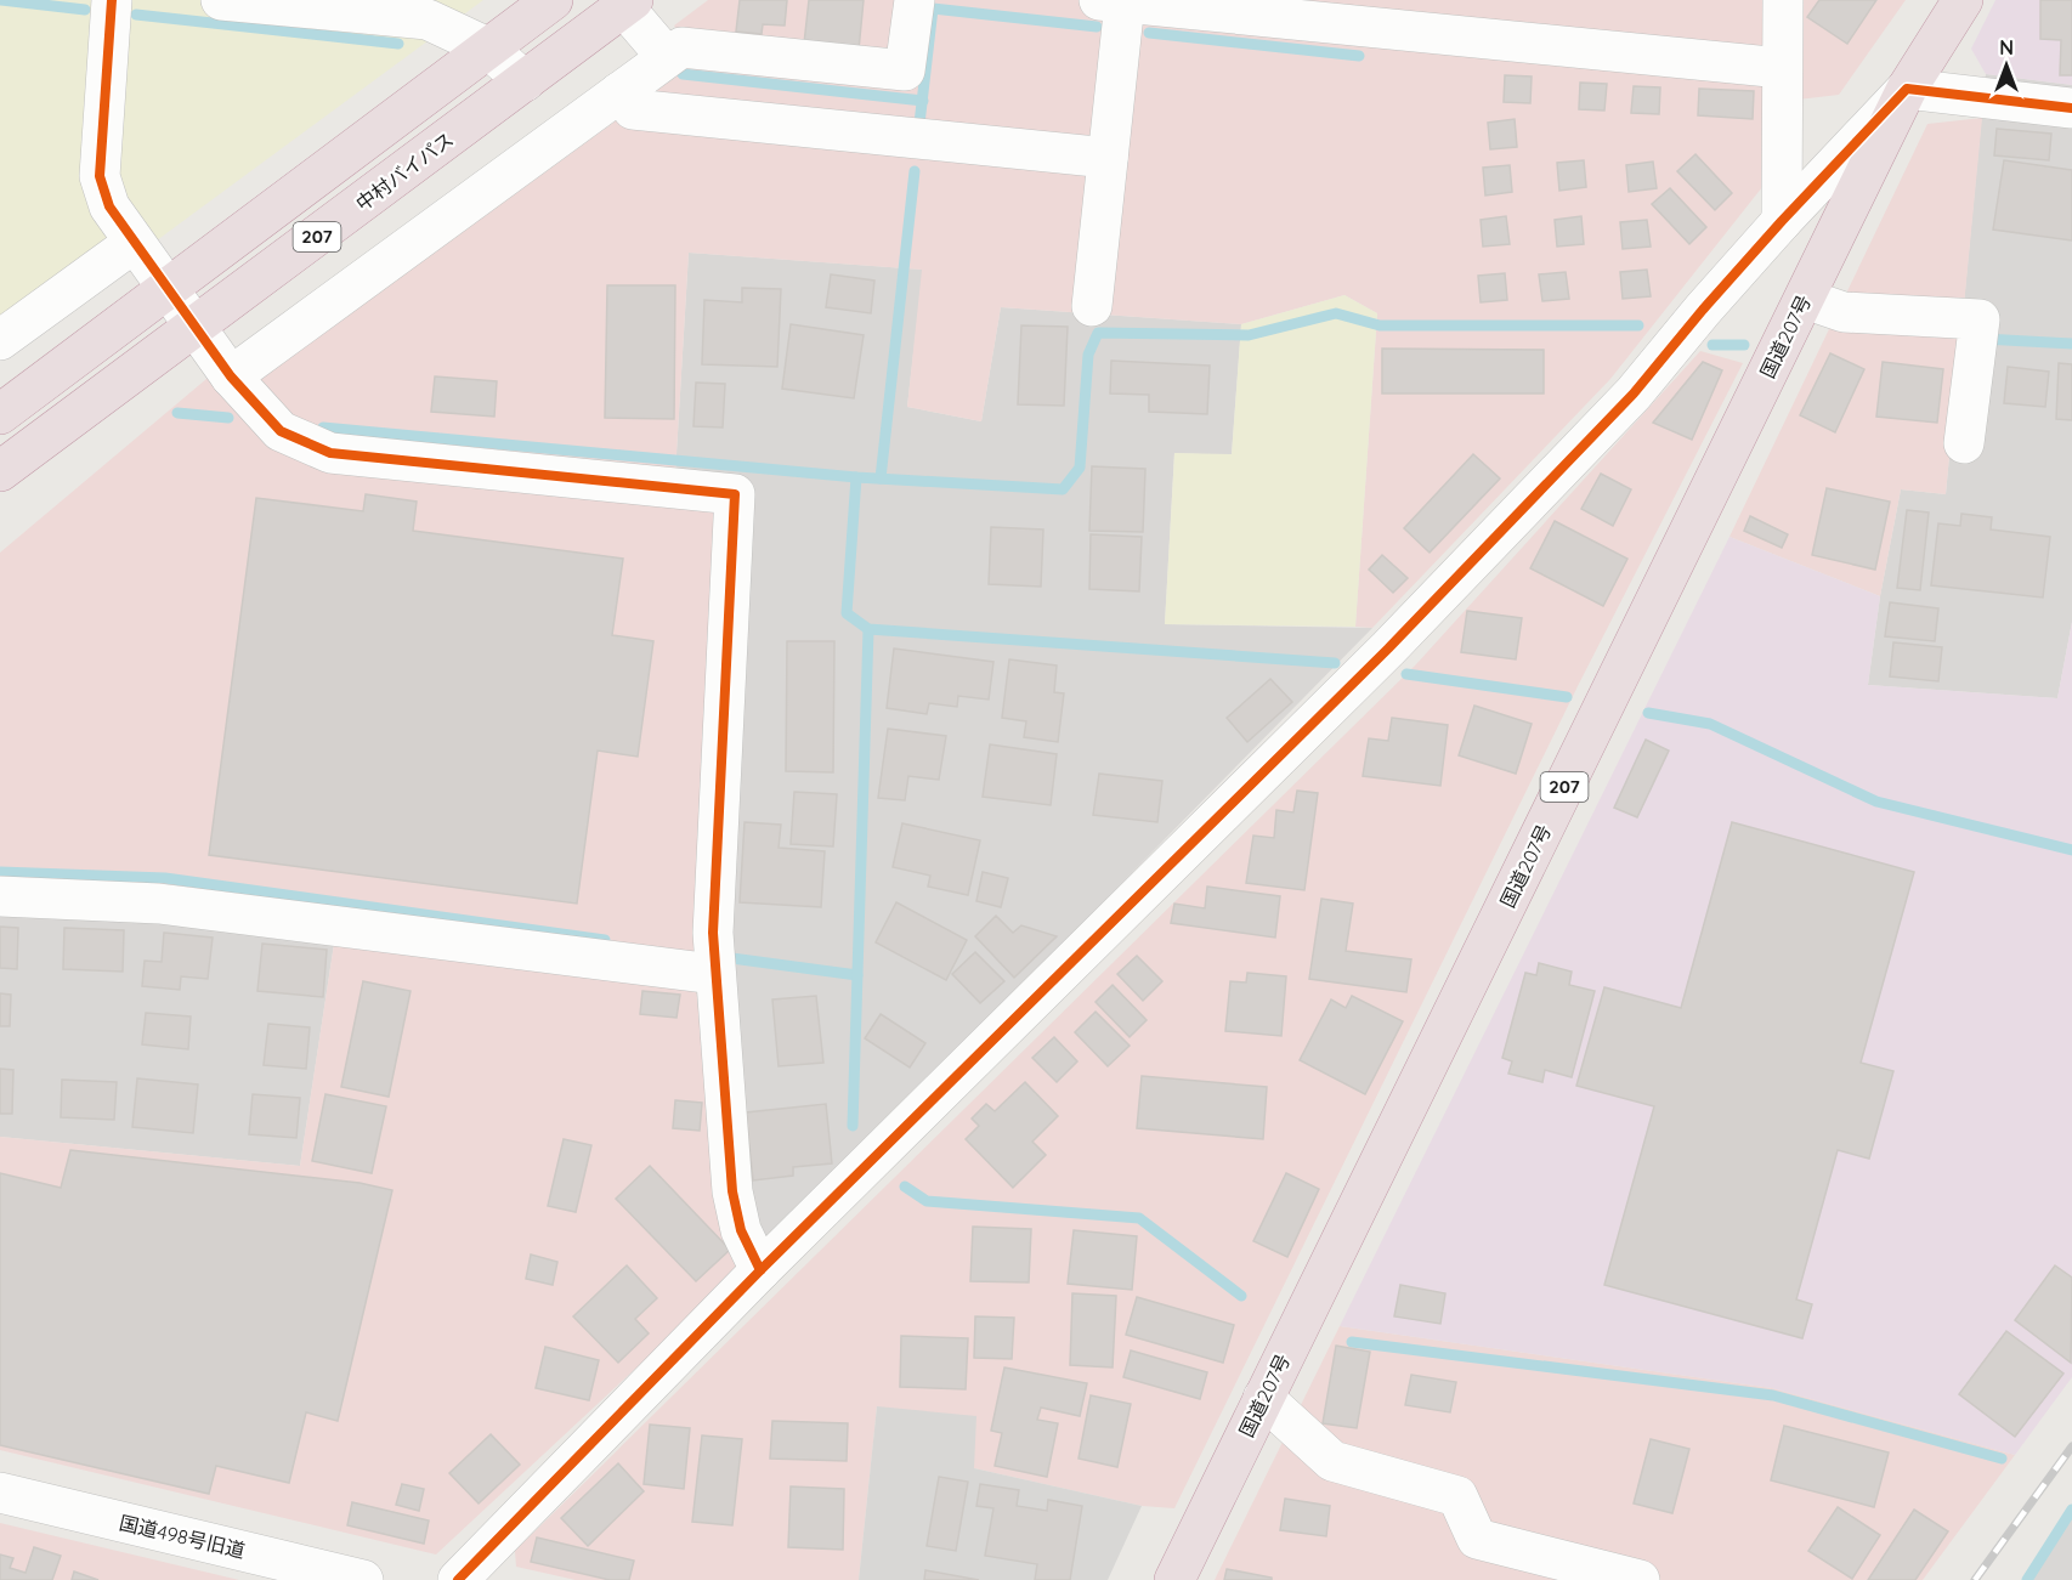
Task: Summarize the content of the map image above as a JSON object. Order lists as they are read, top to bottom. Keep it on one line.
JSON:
{"streets":{"highway":["中村バイパス","207","国道207号"],"street":["国道498号旧道"]},"north":"top"}
